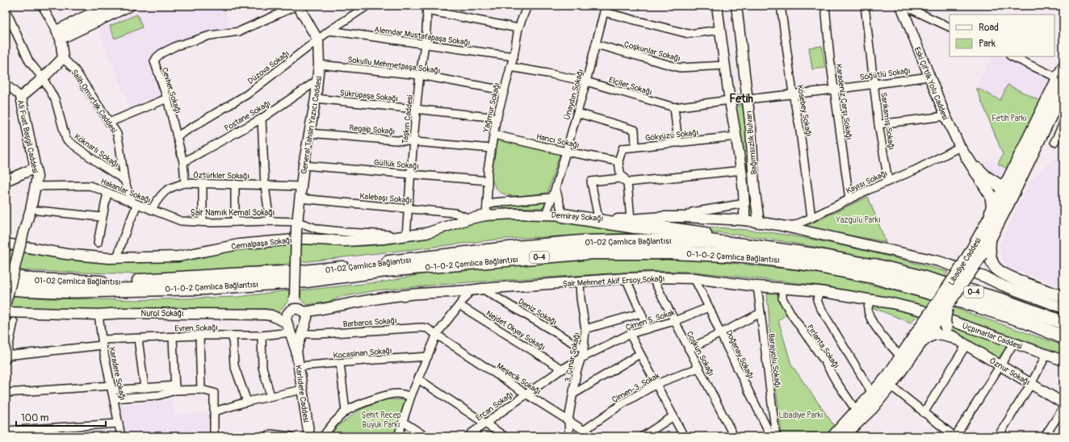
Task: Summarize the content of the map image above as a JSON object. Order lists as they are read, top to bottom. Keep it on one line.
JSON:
{"streets":{"highway":["O1-O2 Çamlıca Bağlantısı","O-1-O-2 Çamlıca Bağlantısı","O-4"],"main road":["Eski Çiftlik Yolu Caddesi","General Tahsin Yazıcı Caddesi","Ali Fuat Başgil Caddesi","Bağımsızlık Bulvarı","Demiray Sokağı","Cemalpaşa Sokağı","Libadiye Caddesi","Şair Mehmet Akif Ersoy Sokağı","Nurol Sokağı","Üçpınarlar Caddesi","Öznur Sokağı","Karlıdere Caddesi"],"street":["Alemdar Mustafapaşa Sokağı","Çoşkunlar Sokağı","Sokullu Mehmetpaşa Sokağı","Düzova Sokağı","Söğütlü Sokağı","Elçiler Sokağı","Cevher Sokağı","Ünaydın Sokağı","Şükrüpaşa Sokağı","Salih Omurtak Caddesi","Karadeniz Çarşı Sokağı","Yağmur Sokağı","Kösebey Sokağı","Postane Sokağı","Taşkın Caddesi","Sarıkamış Sokağı","Regaip Sokağı","Gökyüzü Sokağı","Hancı Sokağı","Köknarlı Sokağı","Güllük Sokağı","Öztürkler Sokağı","Kayısı Sokağı","Hakanlar Sokağı","Kalebaşı Sokağı","Şair Namık Kemal Sokağı","Deniz Sokağı","Çimen 5. Sokak","Barbaros Sokağı","Evren Sokağı","Nejdet Okyay Sokağı","Pırlanta Sokağı","Kocasinan Sokağı","Coşkun Sokağı","Doğanay Sokağı","3. Çınar Sokağı","Barajyolu Sokağı","Karadere Sokağı","Meşecik Sokağı","Çimen-3. Sokak","Ercan Sokağı"]},"crossings":[["Alemdar Mustafapaşa Sokağı","Düzova Sokağı"],["Alemdar Mustafapaşa Sokağı","Yağmur Sokağı"],["Alemdar Mustafapaşa Sokağı","Taşkın Caddesi"],["Çoşkunlar Sokağı","Ünaydın Sokağı"],["Çoşkunlar Sokağı","Bağımsızlık Bulvarı"],["Sokullu Mehmetpaşa Sokağı","Yağmur Sokağı"],["Sokullu Mehmetpaşa Sokağı","Taşkın Caddesi"],["Sokullu Mehmetpaşa Sokağı","General Tahsin Yazıcı Caddesi"],["Düzova Sokağı","Cevher Sokağı"],["Düzova Sokağı","General Tahsin Yazıcı Caddesi"],["Söğütlü Sokağı","Eski Çiftlik Yolu Caddesi"],["Söğütlü Sokağı","Elçiler Sokağı"],["Söğütlü Sokağı","Karadeniz Çarşı Sokağı"],["Söğütlü Sokağı","Kösebey Sokağı"],["Söğütlü Sokağı","Sarıkamış Sokağı"],["Söğütlü Sokağı","Bağımsızlık Bulvarı"],["Eski Çiftlik Yolu Caddesi","Kayısı Sokağı"],["Elçiler Sokağı","Ünaydın Sokağı"],["Elçiler Sokağı","Yağmur Sokağı"],["Elçiler Sokağı","Bağımsızlık Bulvarı"],["Cevher Sokağı","Postane Sokağı"],["Cevher Sokağı","General Tahsin Yazıcı Caddesi"],["Cevher Sokağı","Öztürkler Sokağı"],["Ünaydın Sokağı","Hancı Sokağı"],["Ünaydın Sokağı","Demiray Sokağı"],["Şükrüpaşa Sokağı","Yağmur Sokağı"],["Şükrüpaşa Sokağı","Taşkın Caddesi"],["Şükrüpaşa Sokağı","General Tahsin Yazıcı Caddesi"],["Salih Omurtak Caddesi","Köknarlı Sokağı"],["Salih Omurtak Caddesi","Hakanlar Sokağı"],["Karadeniz Çarşı Sokağı","Kayısı Sokağı"],["Yağmur Sokağı","Regaip Sokağı"],["Yağmur Sokağı","Hancı Sokağı"],["Yağmur Sokağı","Güllük Sokağı"],["Yağmur Sokağı","Demiray Sokağı"],["Kösebey Sokağı","Kayısı Sokağı"],["Postane Sokağı","General Tahsin Yazıcı Caddesi"],["Taşkın Caddesi","Regaip Sokağı"],["Taşkın Caddesi","Güllük Sokağı"],["Taşkın Caddesi","Kalebaşı Sokağı"],["Taşkın Caddesi","Cemalpaşa Sokağı"],["Sarıkamış Sokağı","Kayısı Sokağı"],["General Tahsin Yazıcı Caddesi","Regaip Sokağı"],["General Tahsin Yazıcı Caddesi","Güllük Sokağı"],["General Tahsin Yazıcı Caddesi","Öztürkler Sokağı"],["General Tahsin Yazıcı Caddesi","Kalebaşı Sokağı"],["General Tahsin Yazıcı Caddesi","Şair Namık Kemal Sokağı"],["General Tahsin Yazıcı Caddesi","Cemalpaşa Sokağı"],["Gökyüzü Sokağı","Hancı Sokağı"],["Gökyüzü Sokağı","Bağımsızlık Bulvarı"],["Ali Fuat Başgil Caddesi","Hakanlar Sokağı"],["Bağımsızlık Bulvarı","Demiray Sokağı"],["Öztürkler Sokağı","Hakanlar Sokağı"],["Öztürkler Sokağı","Şair Namık Kemal Sokağı"],["Kayısı Sokağı","Demiray Sokağı"],["Hakanlar Sokağı","Şair Namık Kemal Sokağı"],["Kalebaşı Sokağı","Demiray Sokağı"],["Kalebaşı Sokağı","Cemalpaşa Sokağı"],["Şair Namık Kemal Sokağı","Cemalpaşa Sokağı"],["Demiray Sokağı","Cemalpaşa Sokağı"],["O1-O2 Çamlıca Bağlantısı","O-4"],["Libadiye Caddesi","Şair Mehmet Akif Ersoy Sokağı"],["Libadiye Caddesi","Üçpınarlar Caddesi"],["Libadiye Caddesi","Pırlanta Sokağı"],["Şair Mehmet Akif Ersoy Sokağı","Deniz Sokağı"],["Şair Mehmet Akif Ersoy Sokağı","Nurol Sokağı"],["Şair Mehmet Akif Ersoy Sokağı","Evren Sokağı"],["Şair Mehmet Akif Ersoy Sokağı","Üçpınarlar Caddesi"],["Şair Mehmet Akif Ersoy Sokağı","Pırlanta Sokağı"],["Şair Mehmet Akif Ersoy Sokağı","Coşkun Sokağı"],["Şair Mehmet Akif Ersoy Sokağı","Doğanay Sokağı"],["Şair Mehmet Akif Ersoy Sokağı","3. Çınar Sokağı"],["Şair Mehmet Akif Ersoy Sokağı","Barajyolu Sokağı"],["Şair Mehmet Akif Ersoy Sokağı","Karlıdere Caddesi"],["Deniz Sokağı","3. Çınar Sokağı"],["Nurol Sokağı","Evren Sokağı"],["Nurol Sokağı","Karadere Sokağı"],["Nurol Sokağı","Karlıdere Caddesi"],["Çimen 5. Sokak","Coşkun Sokağı"],["Çimen 5. Sokak","Doğanay Sokağı"],["Çimen 5. Sokak","3. Çınar Sokağı"],["Çimen 5. Sokak","Ercan Sokağı"],["Barbaros Sokağı","Meşecik Sokağı"],["Barbaros Sokağı","Karlıdere Caddesi"],["Evren Sokağı","Karadere Sokağı"],["Evren Sokağı","Karlıdere Caddesi"],["Nejdet Okyay Sokağı","Ercan Sokağı"],["Kocasinan Sokağı","Karlıdere Caddesi"],["Coşkun Sokağı","Çimen-3. Sokak"],["3. Çınar Sokağı","Meşecik Sokağı"],["3. Çınar Sokağı","Ercan Sokağı"],["Meşecik Sokağı","Çimen-3. Sokak"],["Meşecik Sokağı","Ercan Sokağı"]],"districts":["Fetih"],"parks":["Fetih Parkı","Yazgülü Parkı","Şehit Recep Büyük Parkı","Libadiye Parkı"],"legend":["Road","Park"],"scale_bar":"100 m"}
